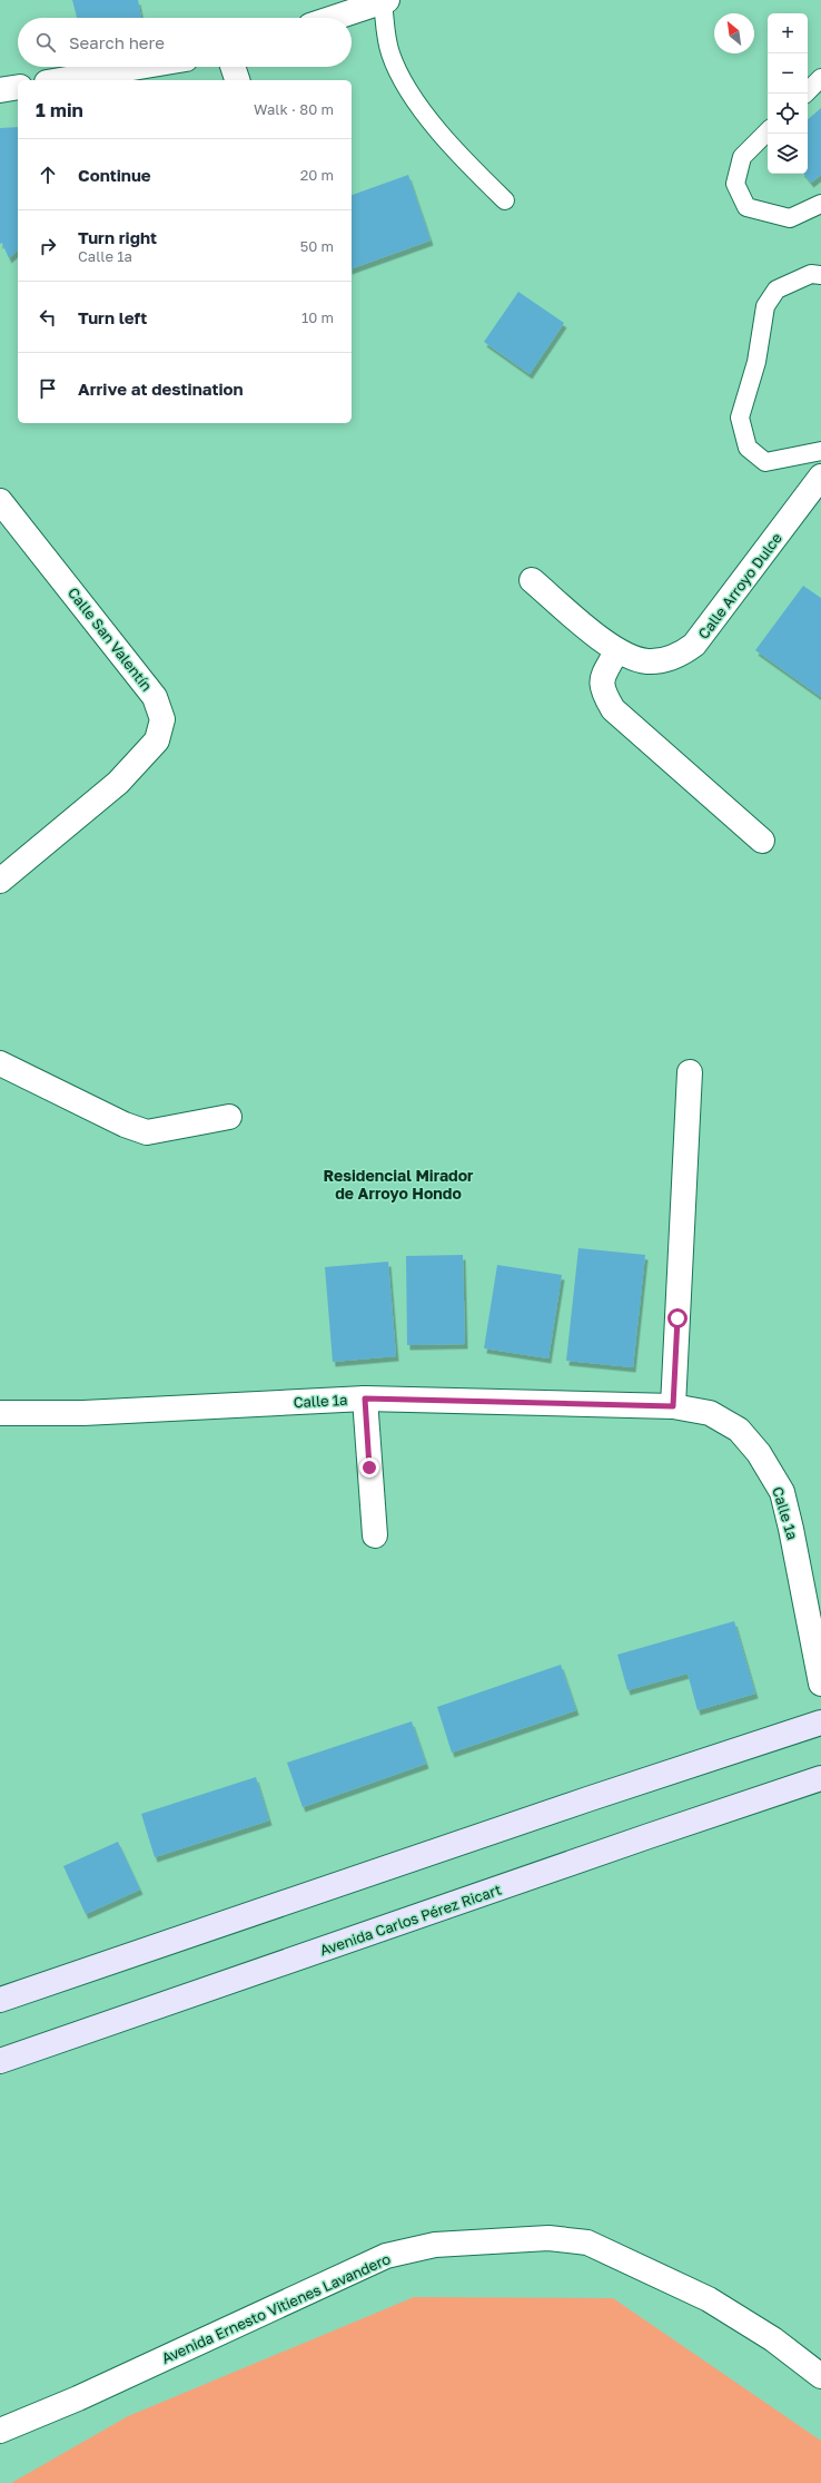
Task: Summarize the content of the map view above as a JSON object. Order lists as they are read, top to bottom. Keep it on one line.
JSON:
{"streets":{"main road":["Avenida Carlos Pérez Ricart"],"street":["Calle Arroyo Dulce","Calle San Valentín","Calle 1a","Avenida Ernesto Vitienes Lavandero"]},"districts":["Residencial Mirador de Arroyo Hondo"],"north":"top left","page":{"map_buttons":["+","−"],"search":"Search here","heading":["1 min","Walk · 80 m"],"list":[["Continue","20 m"],["Turn right","Calle 1a","50 m"],["Turn left","10 m"],"Arrive at destination"]}}
